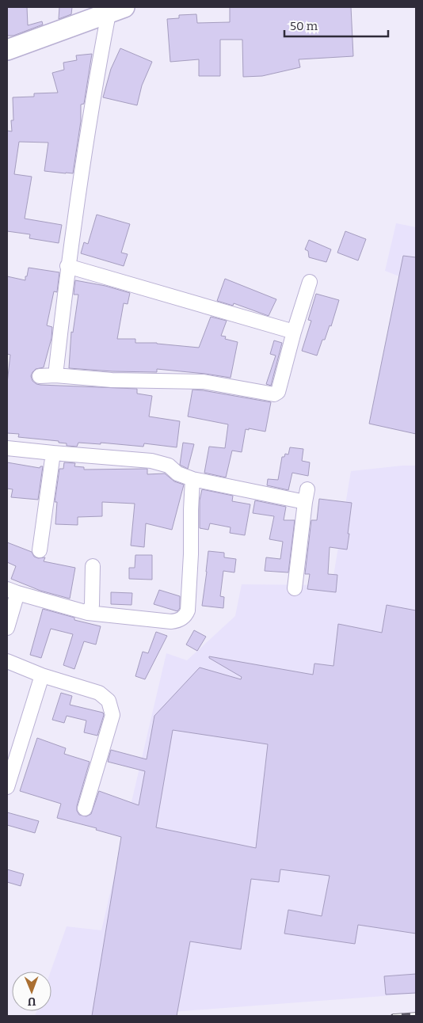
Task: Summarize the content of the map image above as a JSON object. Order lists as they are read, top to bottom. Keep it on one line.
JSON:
{"scale_bar":"50 m","north":"bottom"}
